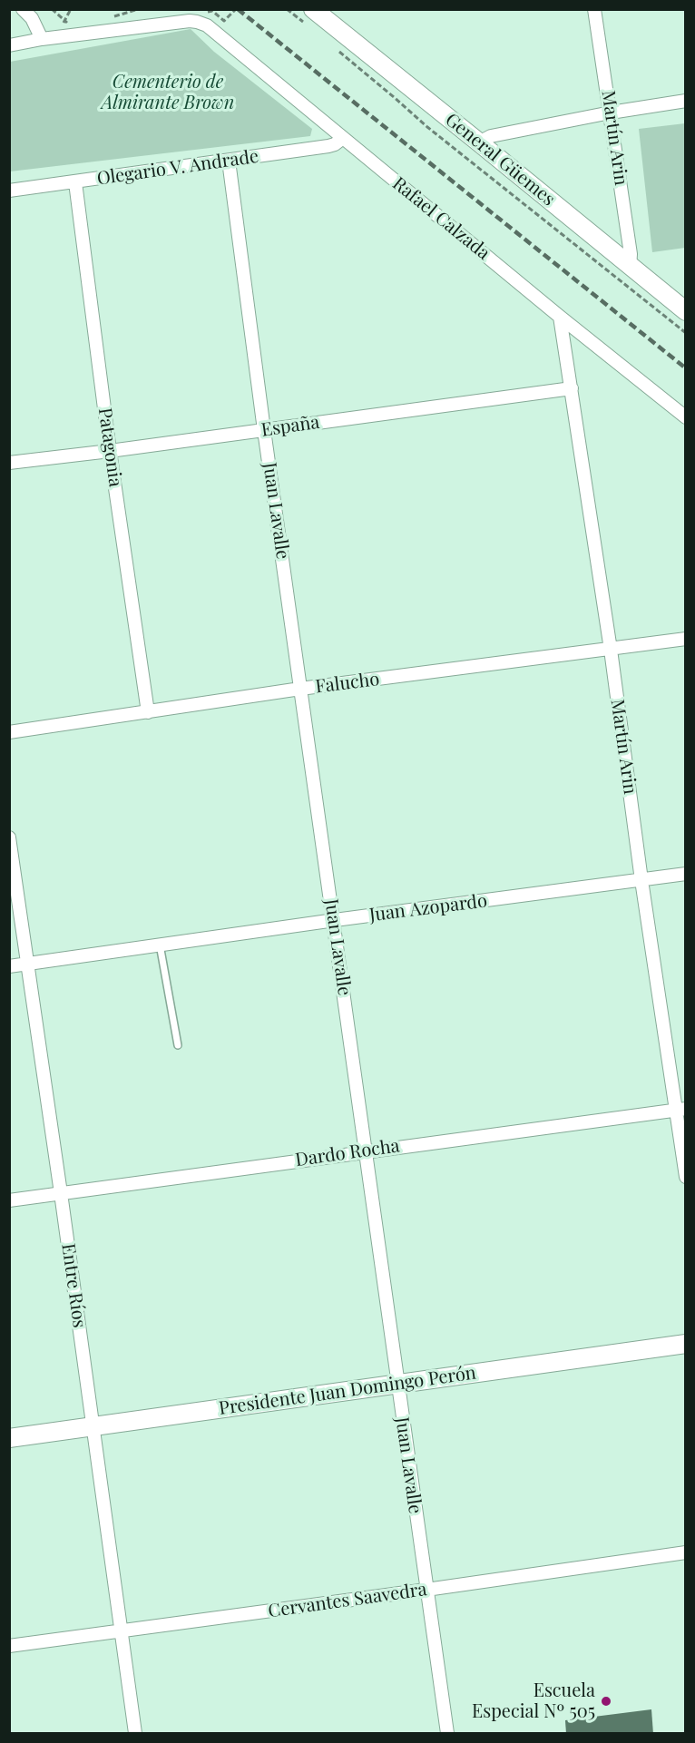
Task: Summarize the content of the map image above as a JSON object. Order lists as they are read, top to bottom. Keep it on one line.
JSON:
{"streets":{"street":["Martín Arin","General Güemes","Olegario V. Andrade","Rafael Calzada","España","Patagonia","Juan Lavalle","Falucho","Juan Azopardo","Dardo Rocha","Entre Ríos","Presidente Juan Domingo Perón","Cervantes Saavedra"]},"crossings":[["Martín Arin","General Güemes"],["Martín Arin","Rafael Calzada"],["Martín Arin","España"],["Martín Arin","Falucho"],["Martín Arin","Juan Azopardo"],["Martín Arin","Dardo Rocha"],["Olegario V. Andrade","Rafael Calzada"],["Olegario V. Andrade","Patagonia"],["Olegario V. Andrade","Juan Lavalle"],["España","Patagonia"],["España","Juan Lavalle"],["Patagonia","Falucho"],["Juan Lavalle","Falucho"],["Juan Lavalle","Juan Azopardo"],["Juan Lavalle","Dardo Rocha"],["Juan Lavalle","Presidente Juan Domingo Perón"],["Juan Lavalle","Cervantes Saavedra"],["Juan Azopardo","Entre Ríos"],["Dardo Rocha","Entre Ríos"],["Entre Ríos","Presidente Juan Domingo Perón"],["Entre Ríos","Cervantes Saavedra"]],"parks":["Cementerio de Almirante Brown"],"places":["Escuela Especial Nº 505"]}
